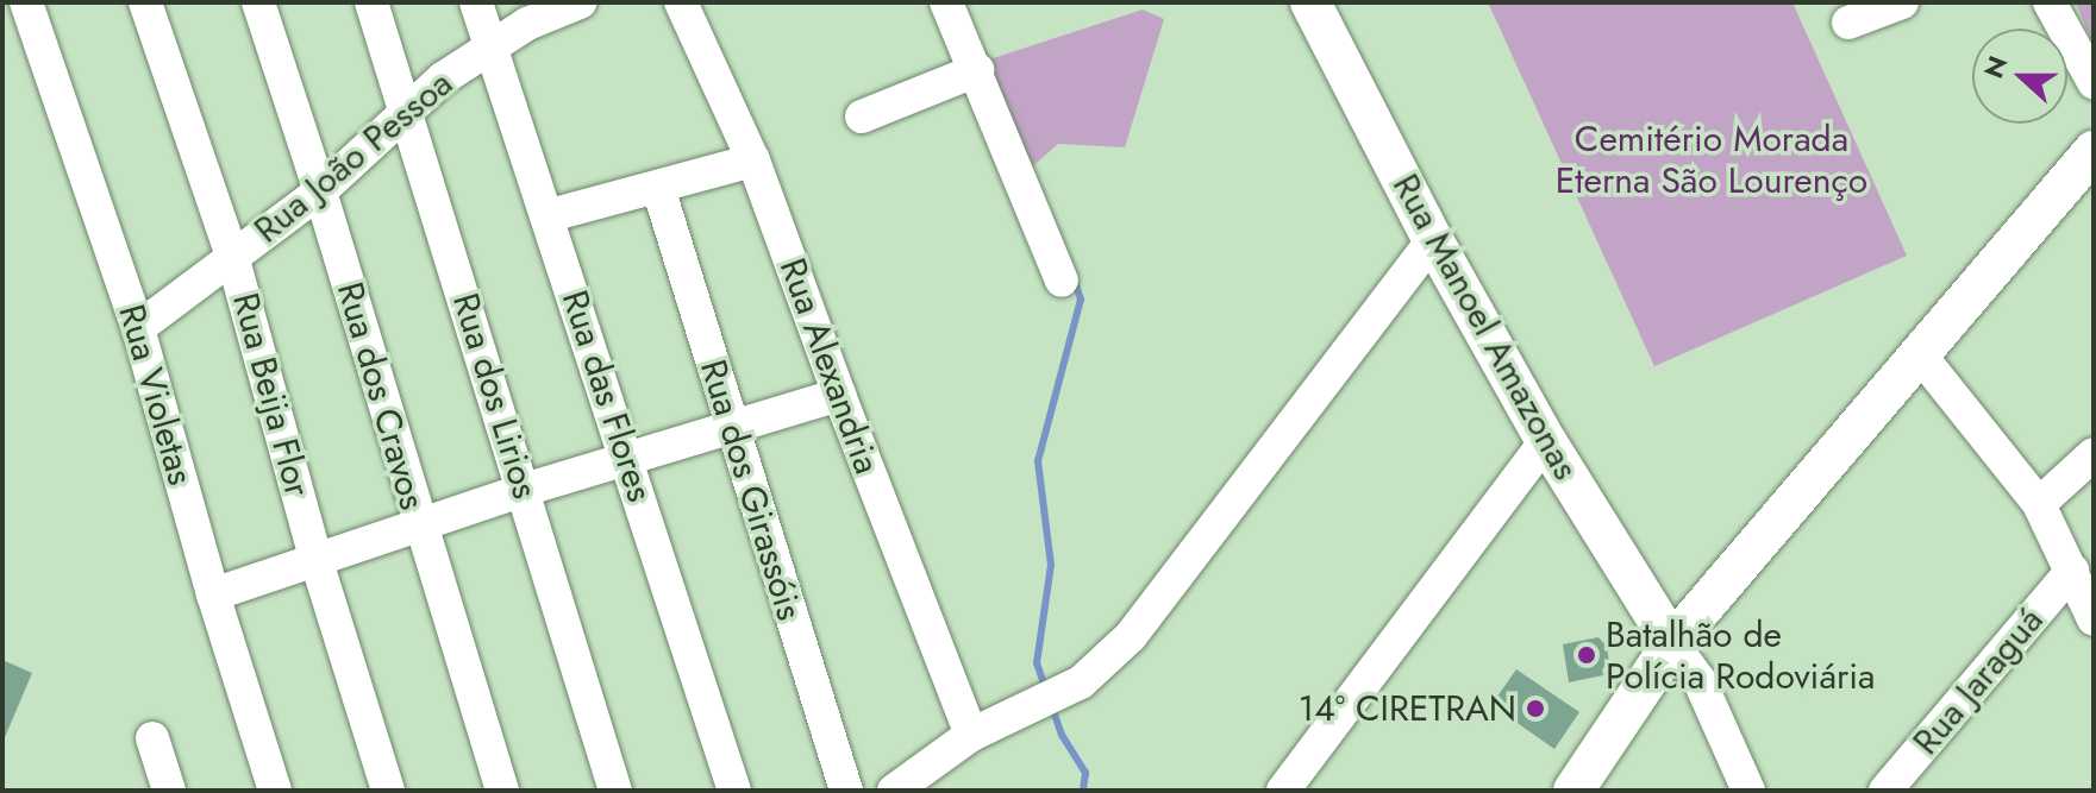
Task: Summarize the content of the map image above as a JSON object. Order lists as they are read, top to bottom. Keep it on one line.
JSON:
{"streets":{"main road":["Rua Manoel Amazonas"],"street":["Rua João Pessoa","Rua Alexandria","Rua Violetas","Rua Beija Flor","Rua dos Cravos","Rua dos Lirios","Rua das Flores","Rua dos Girassóis","Rua Jaraguá"]},"crossings":[["Rua João Pessoa","Rua Violetas"],["Rua João Pessoa","Rua Beija Flor"],["Rua João Pessoa","Rua dos Cravos"],["Rua João Pessoa","Rua dos Lirios"],["Rua João Pessoa","Rua das Flores"]],"parks":["Cemitério Morada Eterna São Lourenço"],"places":["Batalhão de Polícia Rodoviária","14º CIRETRAN"],"north":"left"}
